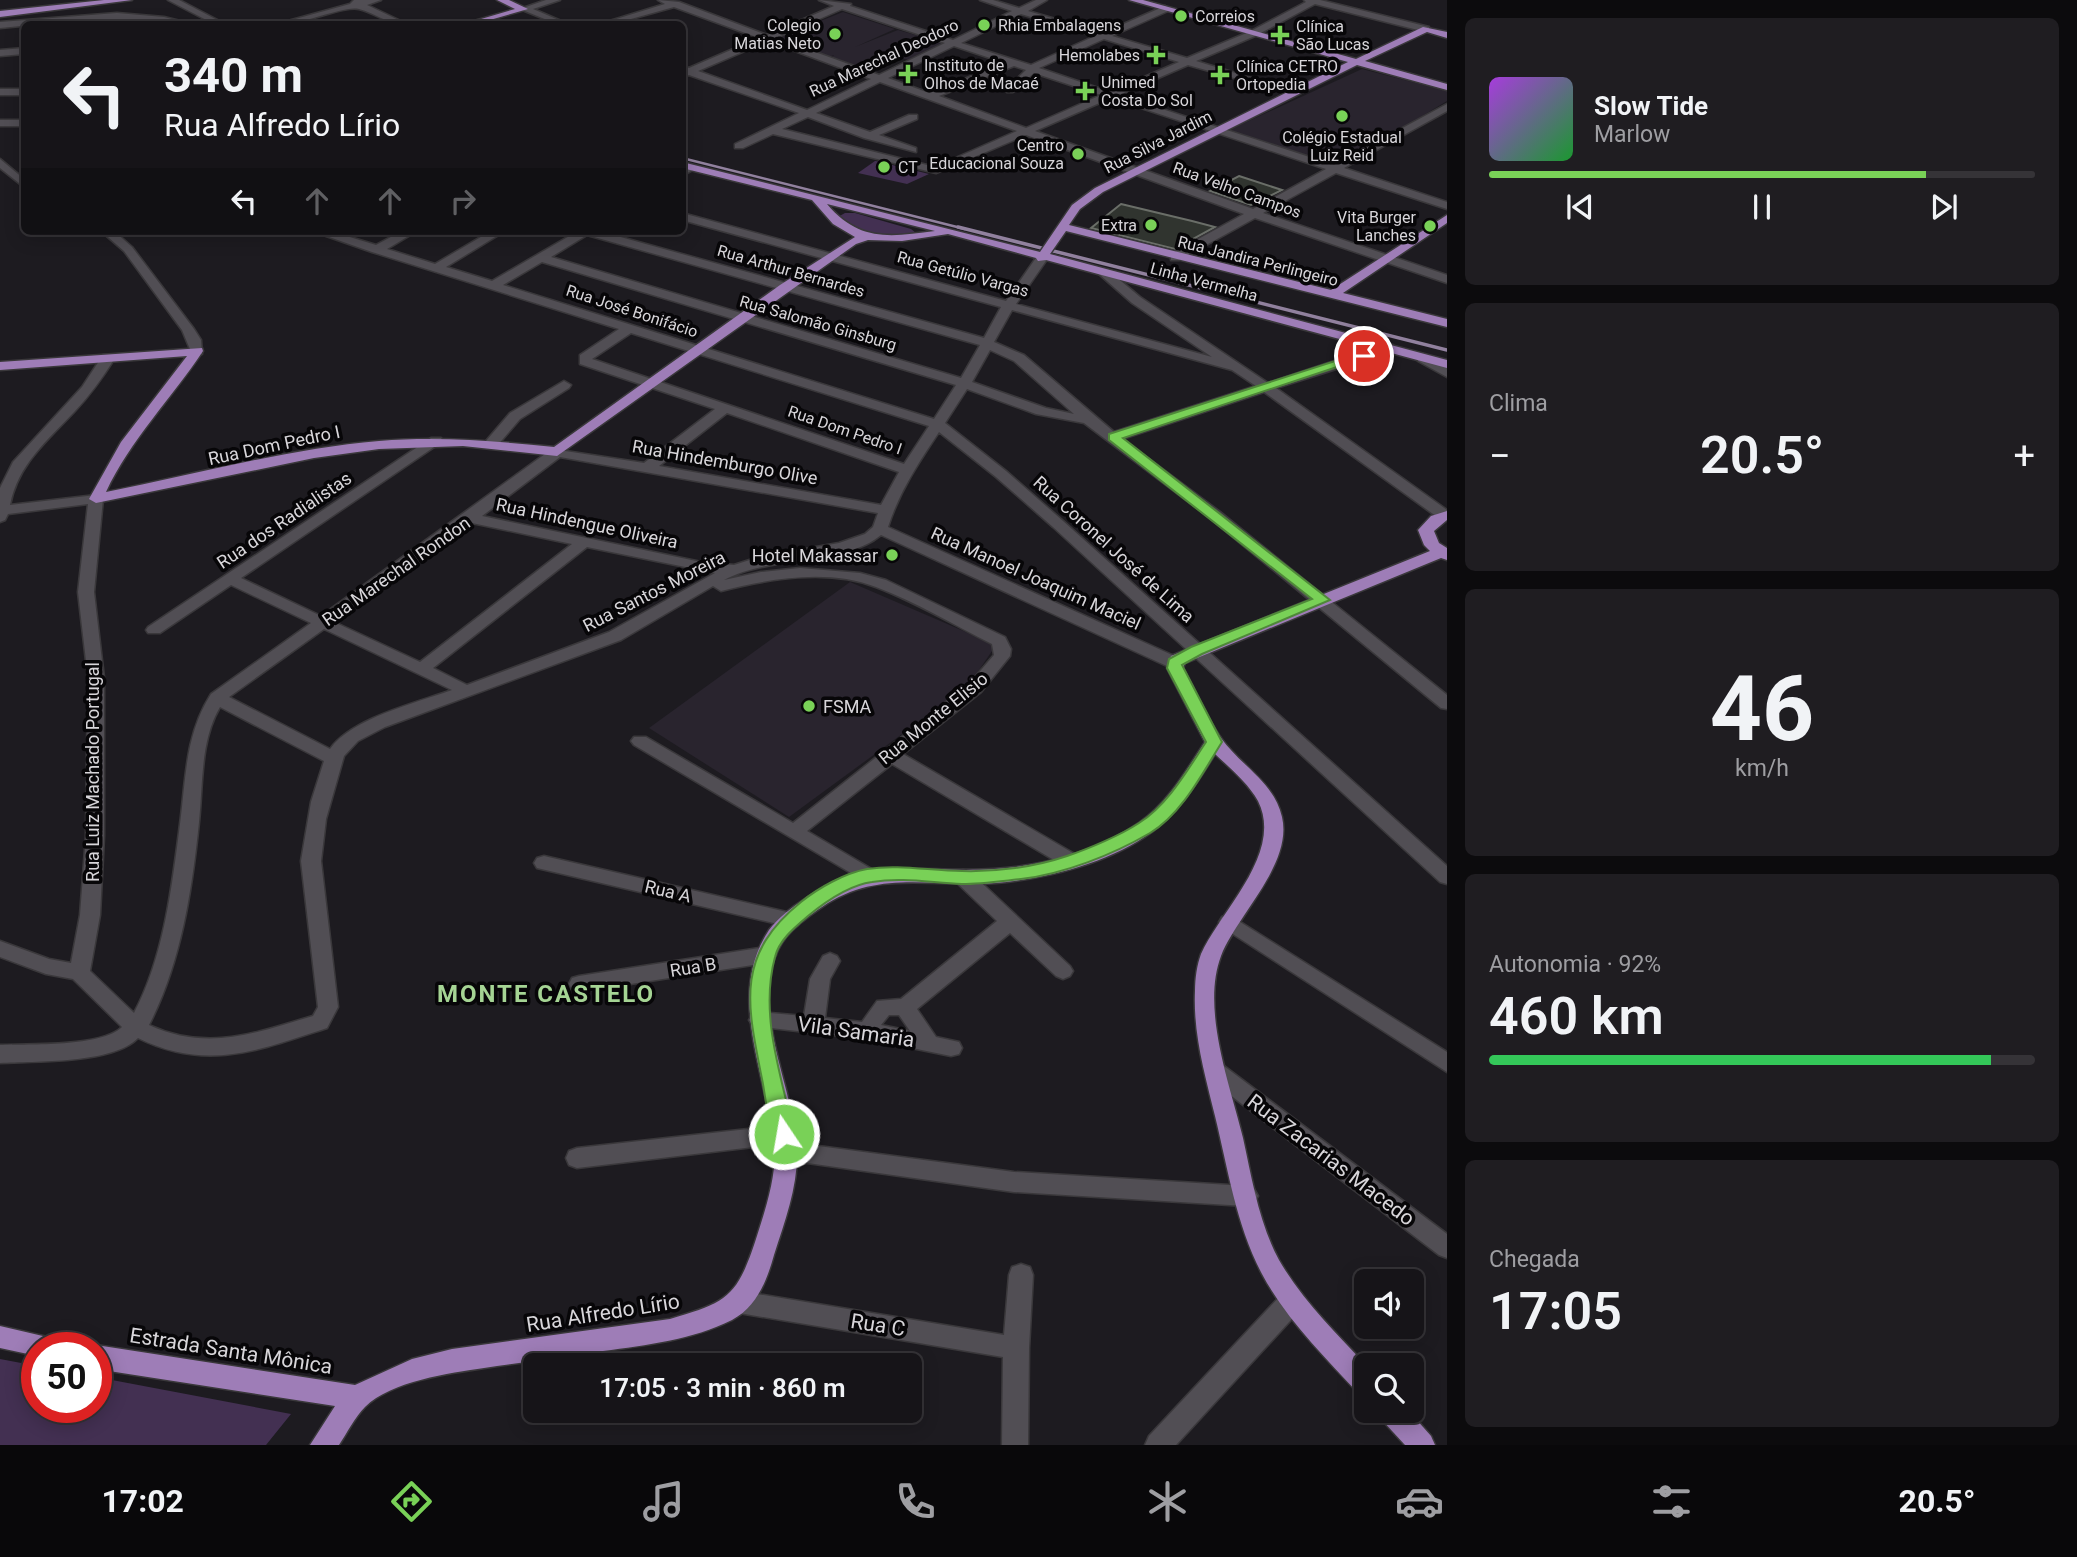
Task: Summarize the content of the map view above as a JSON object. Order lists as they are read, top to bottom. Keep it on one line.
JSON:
{"streets":{"main road":["Rua Silva Jardim","Rua Jandira Perlingeiro","Linha Vermelha","Rua Dom Pedro I","Rua Marechal Rondon","Rua Luiz Machado Portugal","Rua Alfredo Lírio","Estrada Santa Mônica"],"street":["Rua Marechal Deodoro","Rua Velho Campos","Rua Arthur Bernardes","Rua Getúlio Vargas","Rua José Bonifácio","Rua Salomão Ginsburg","Rua Hindemburgo Olive","Rua dos Radialistas","Rua Hindengue Oliveira","Rua Coronel José de Lima","Rua Manoel Joaquim Maciel","Rua Santos Moreira","Rua Monte Elisio","Rua A","Rua B","Vila Samaria","Rua Zacarias Macedo","Rua C"]},"crossings":[["Rua Marechal Deodoro","Rua Velho Campos"],["Rua Silva Jardim","Rua Velho Campos"],["Rua Silva Jardim","Rua Jandira Perlingeiro"],["Rua Silva Jardim","Linha Vermelha"],["Rua Arthur Bernardes","Rua Salomão Ginsburg"],["Rua Arthur Bernardes","Rua Marechal Rondon"],["Rua Getúlio Vargas","Rua Marechal Rondon"],["Linha Vermelha","Rua Marechal Rondon"],["Rua José Bonifácio","Rua Dom Pedro I"],["Rua José Bonifácio","Rua Coronel José de Lima"],["Rua José Bonifácio","Rua Marechal Rondon"],["Rua Salomão Ginsburg","Rua Marechal Rondon"],["Rua Dom Pedro I","Rua Hindemburgo Olive"],["Rua Dom Pedro I","Rua dos Radialistas"],["Rua Dom Pedro I","Rua Marechal Rondon"],["Rua Dom Pedro I","Rua Luiz Machado Portugal"],["Rua Hindemburgo Olive","Rua Marechal Rondon"],["Rua Hindengue Oliveira","Rua Marechal Rondon"],["Rua Hindengue Oliveira","Rua Santos Moreira"],["Rua Manoel Joaquim Maciel","Rua Santos Moreira"],["Rua Santos Moreira","Rua Monte Elisio"],["Rua Alfredo Lírio","Rua C"],["Rua Alfredo Lírio","Estrada Santa Mônica"]],"districts":["MONTE CASTELO"],"places":{"other":["Correios","Rhia Embalagens","Colegio Matias Neto","Colégio Estadual Luiz Reid","Centro Educacional Souza","CT","Extra","Vita Burger Lanches","Hotel Makassar","FSMA"],"health":["Clínica São Lucas","Hemolabes","Instituto de Olhos de Macaé","Clínica CETRO Ortopedia","Unimed Costa Do Sol"]},"page":{"turn":["340 m","Rua Alfredo Lírio"],"song":["Slow Tide","Marlow"],"tile":["Clima",["46","km/h"],["Autonomia · 92%","460 km"],["Chegada","17:05"]],"heat":["−","20.5°","+"],"limit":"50","trip":"17:05 · 3 min · 860 m","tabs":["17:02","20.5°"]}}
